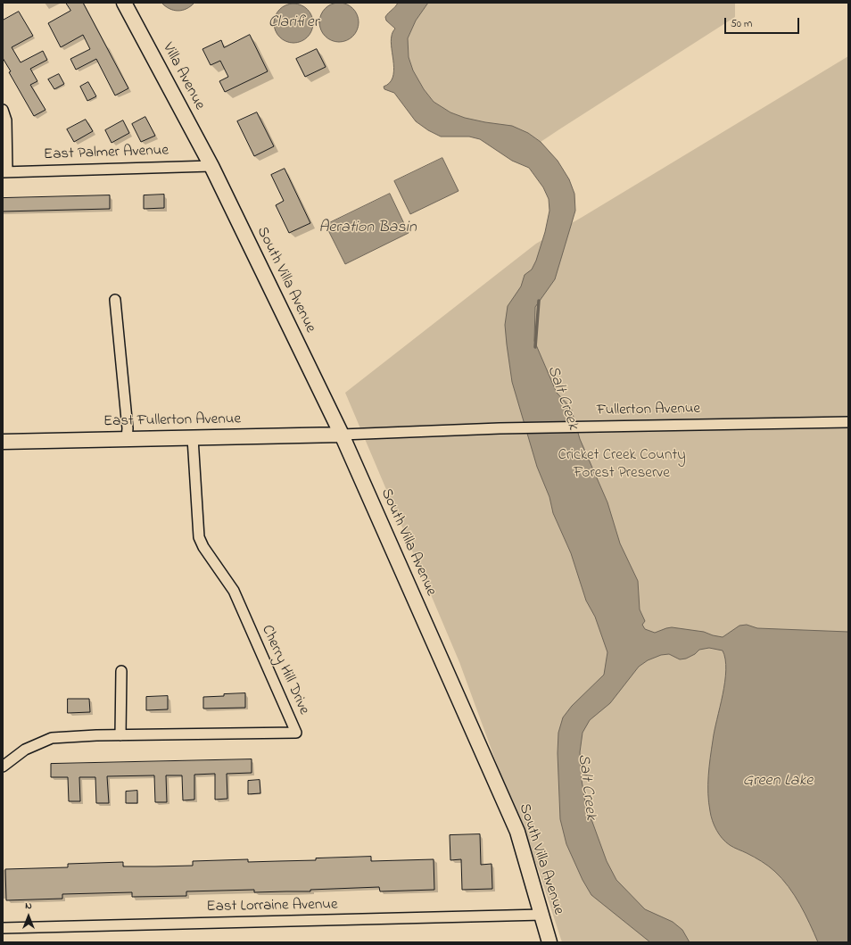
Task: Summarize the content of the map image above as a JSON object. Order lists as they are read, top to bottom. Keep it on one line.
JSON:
{"streets":{"main road":["Villa Avenue","South Villa Avenue","East Fullerton Avenue"],"street":["East Palmer Avenue","Fullerton Avenue","Cherry Hill Drive","East Lorraine Avenue"]},"crossings":[["Villa Avenue","East Palmer Avenue"],["Villa Avenue","South Villa Avenue"],["East Palmer Avenue","South Villa Avenue"],["South Villa Avenue","Fullerton Avenue"],["South Villa Avenue","East Fullerton Avenue"],["South Villa Avenue","East Lorraine Avenue"],["Fullerton Avenue","East Fullerton Avenue"],["East Fullerton Avenue","Cherry Hill Drive"]],"water":["Clarifier","Aeration Basin","Salt Creek","Green Lake"],"parks":["Cricket Creek County Forest Preserve"],"scale_bar":"50 m","north":"top"}
